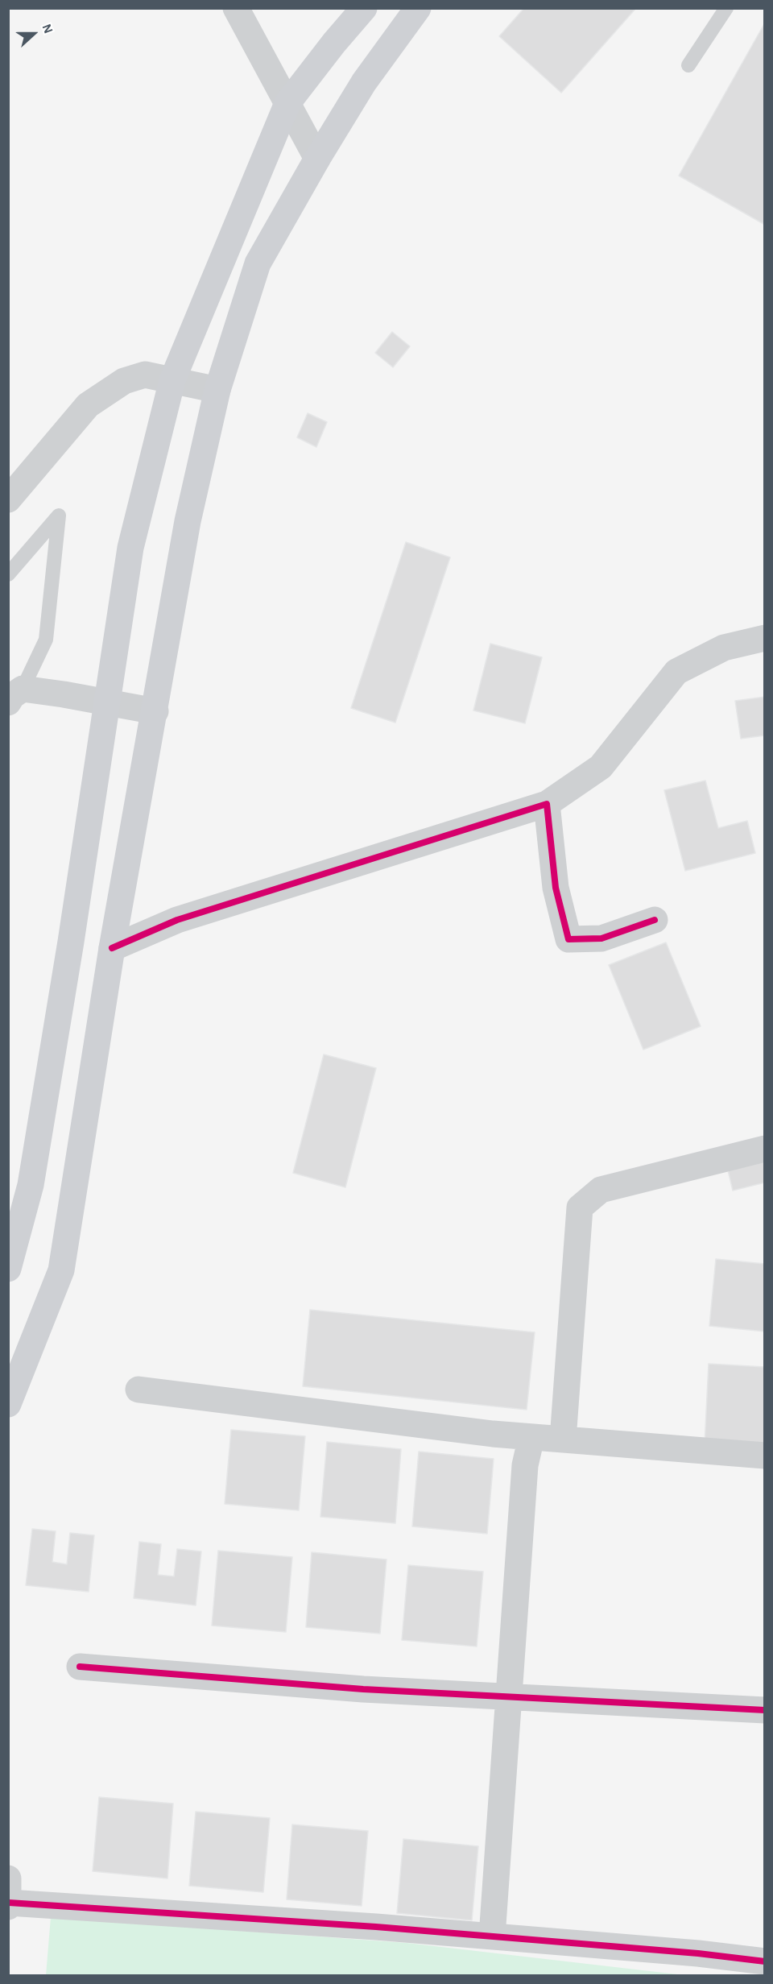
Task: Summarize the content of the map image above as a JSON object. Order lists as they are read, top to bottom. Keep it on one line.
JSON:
{"north":"right"}
